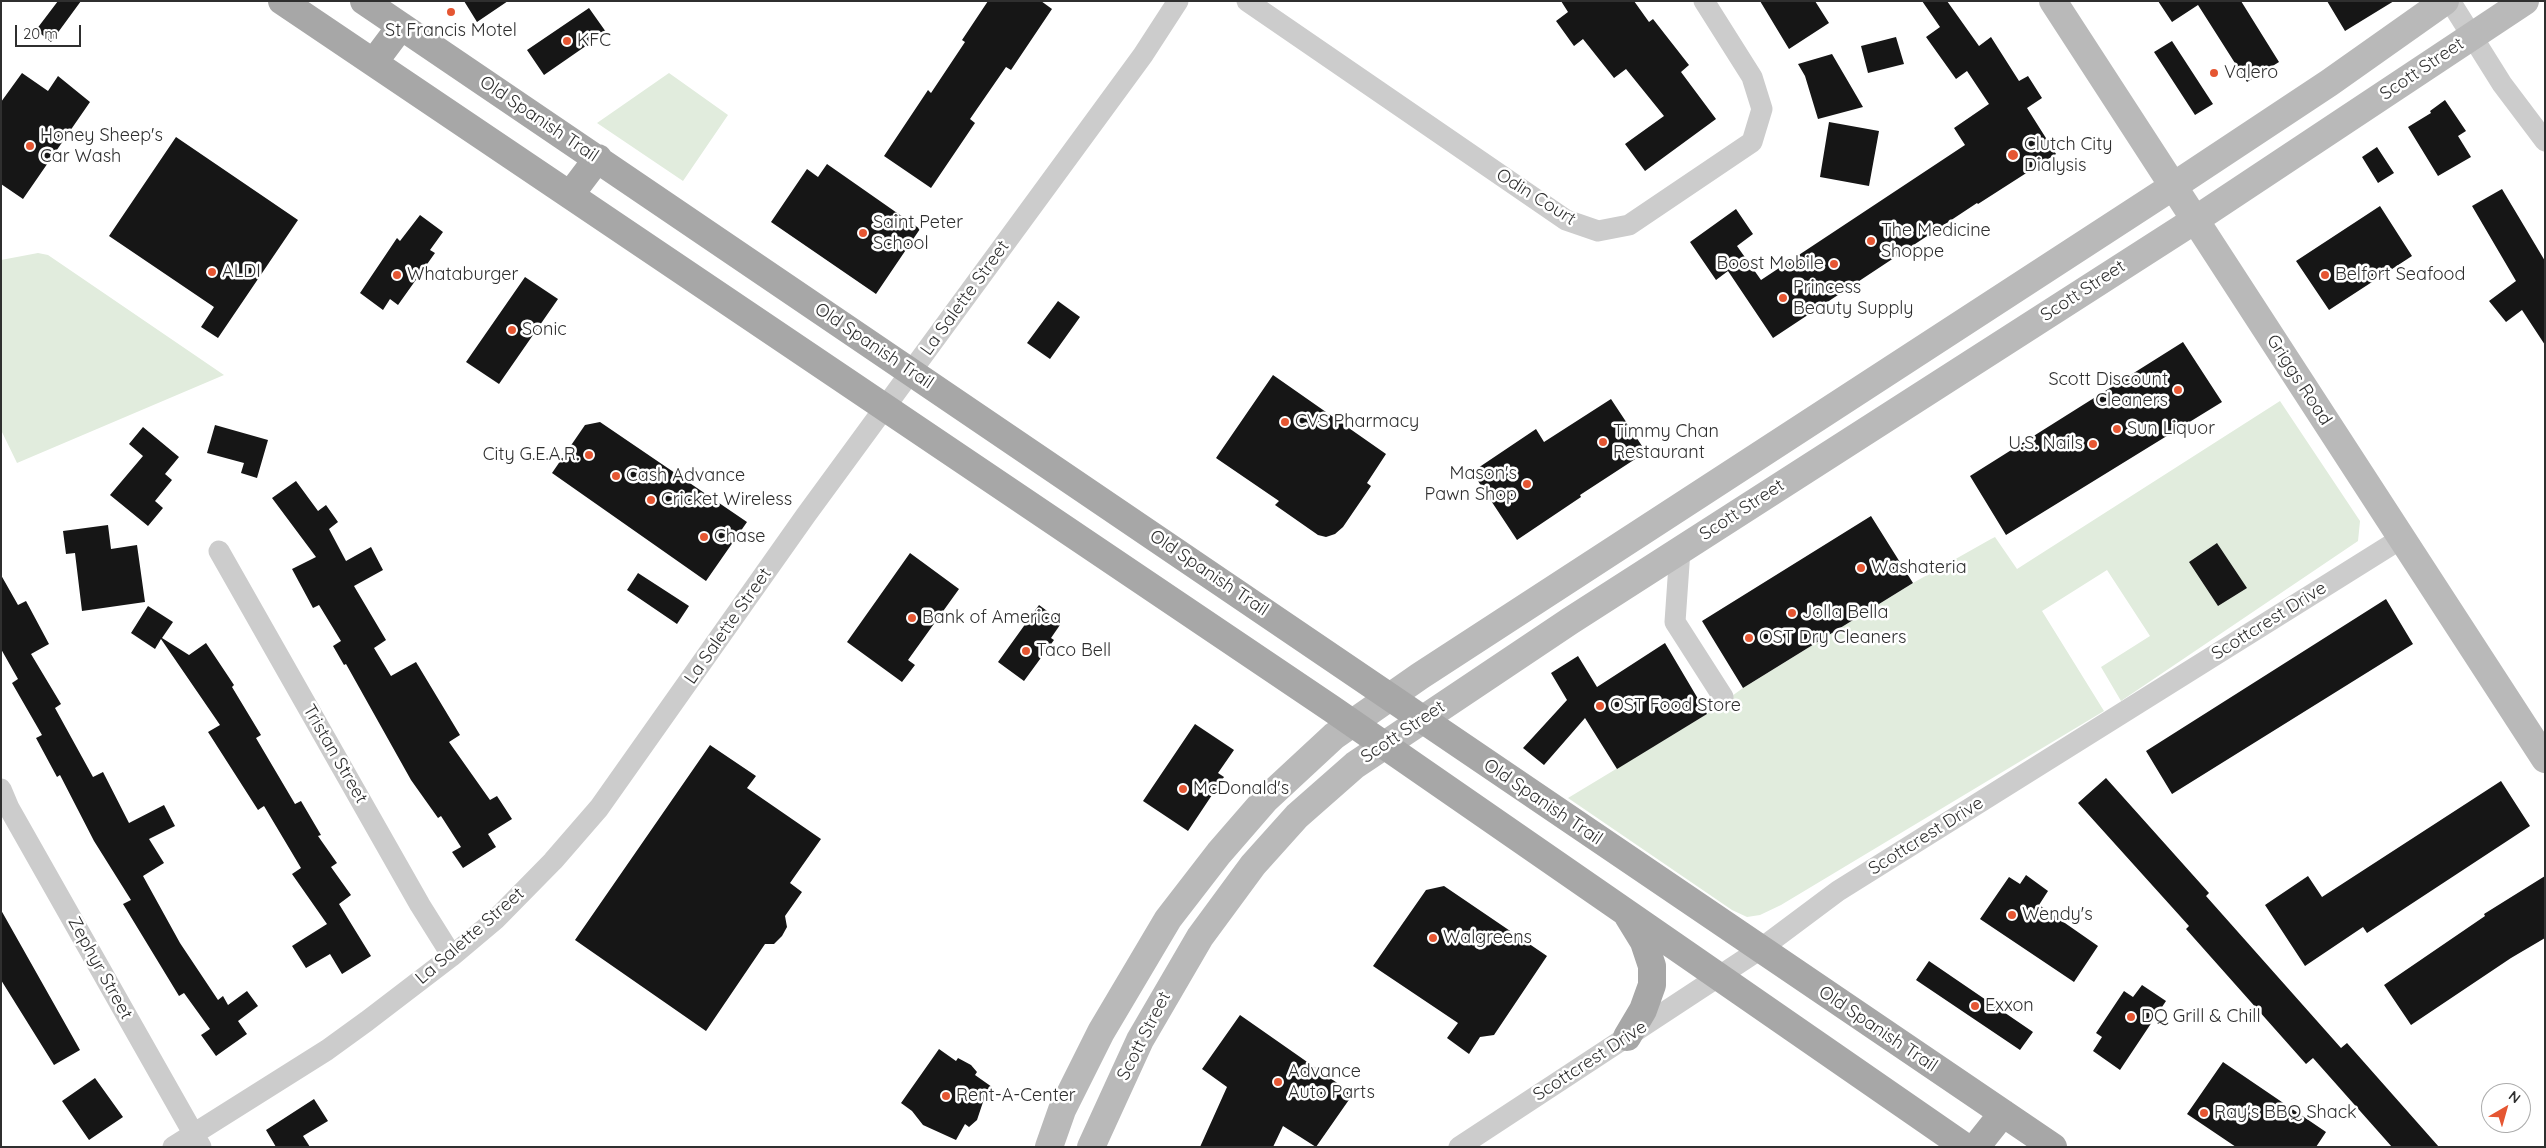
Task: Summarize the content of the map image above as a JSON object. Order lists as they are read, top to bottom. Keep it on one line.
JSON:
{"streets":{"main road":["Scott Street","Old Spanish Trail","Griggs Road"],"street":["Odin Court","La Salette Street","Scottcrest Drive","Tristan Street","Zephyr Street"]},"crossings":[["Scott Street","Old Spanish Trail"],["Scott Street","Griggs Road"],["Old Spanish Trail","La Salette Street"],["Old Spanish Trail","Scottcrest Drive"],["La Salette Street","Tristan Street"],["La Salette Street","Zephyr Street"],["Griggs Road","Scottcrest Drive"]],"places":["St Francis Motel","KFC","Valero","Honey Sheep's Car Wash","Clutch City Dialysis","Saint Peter School","The Medicine Shoppe","Boost Mobile","ALDI","Whataburger","Belfort Seafood","Princess Beauty Supply","Sonic","Scott Discount Cleaners","CVS Pharmacy","Sun Liquor","Timmy Chan Restaurant","U.S. Nails","City G.E.A.R.","Cash Advance","Mason's Pawn Shop","Cricket Wireless","Chase","Washateria","Jolla Bella","Bank of America","OST Dry Cleaners","Taco Bell","OST Food Store","McDonald's","Wendy's","Walgreens","Exxon","DQ Grill & Chill","Advance Auto Parts","Rent-A-Center","Ray's BBQ Shack"],"scale_bar":"20 m","north":"top right"}
